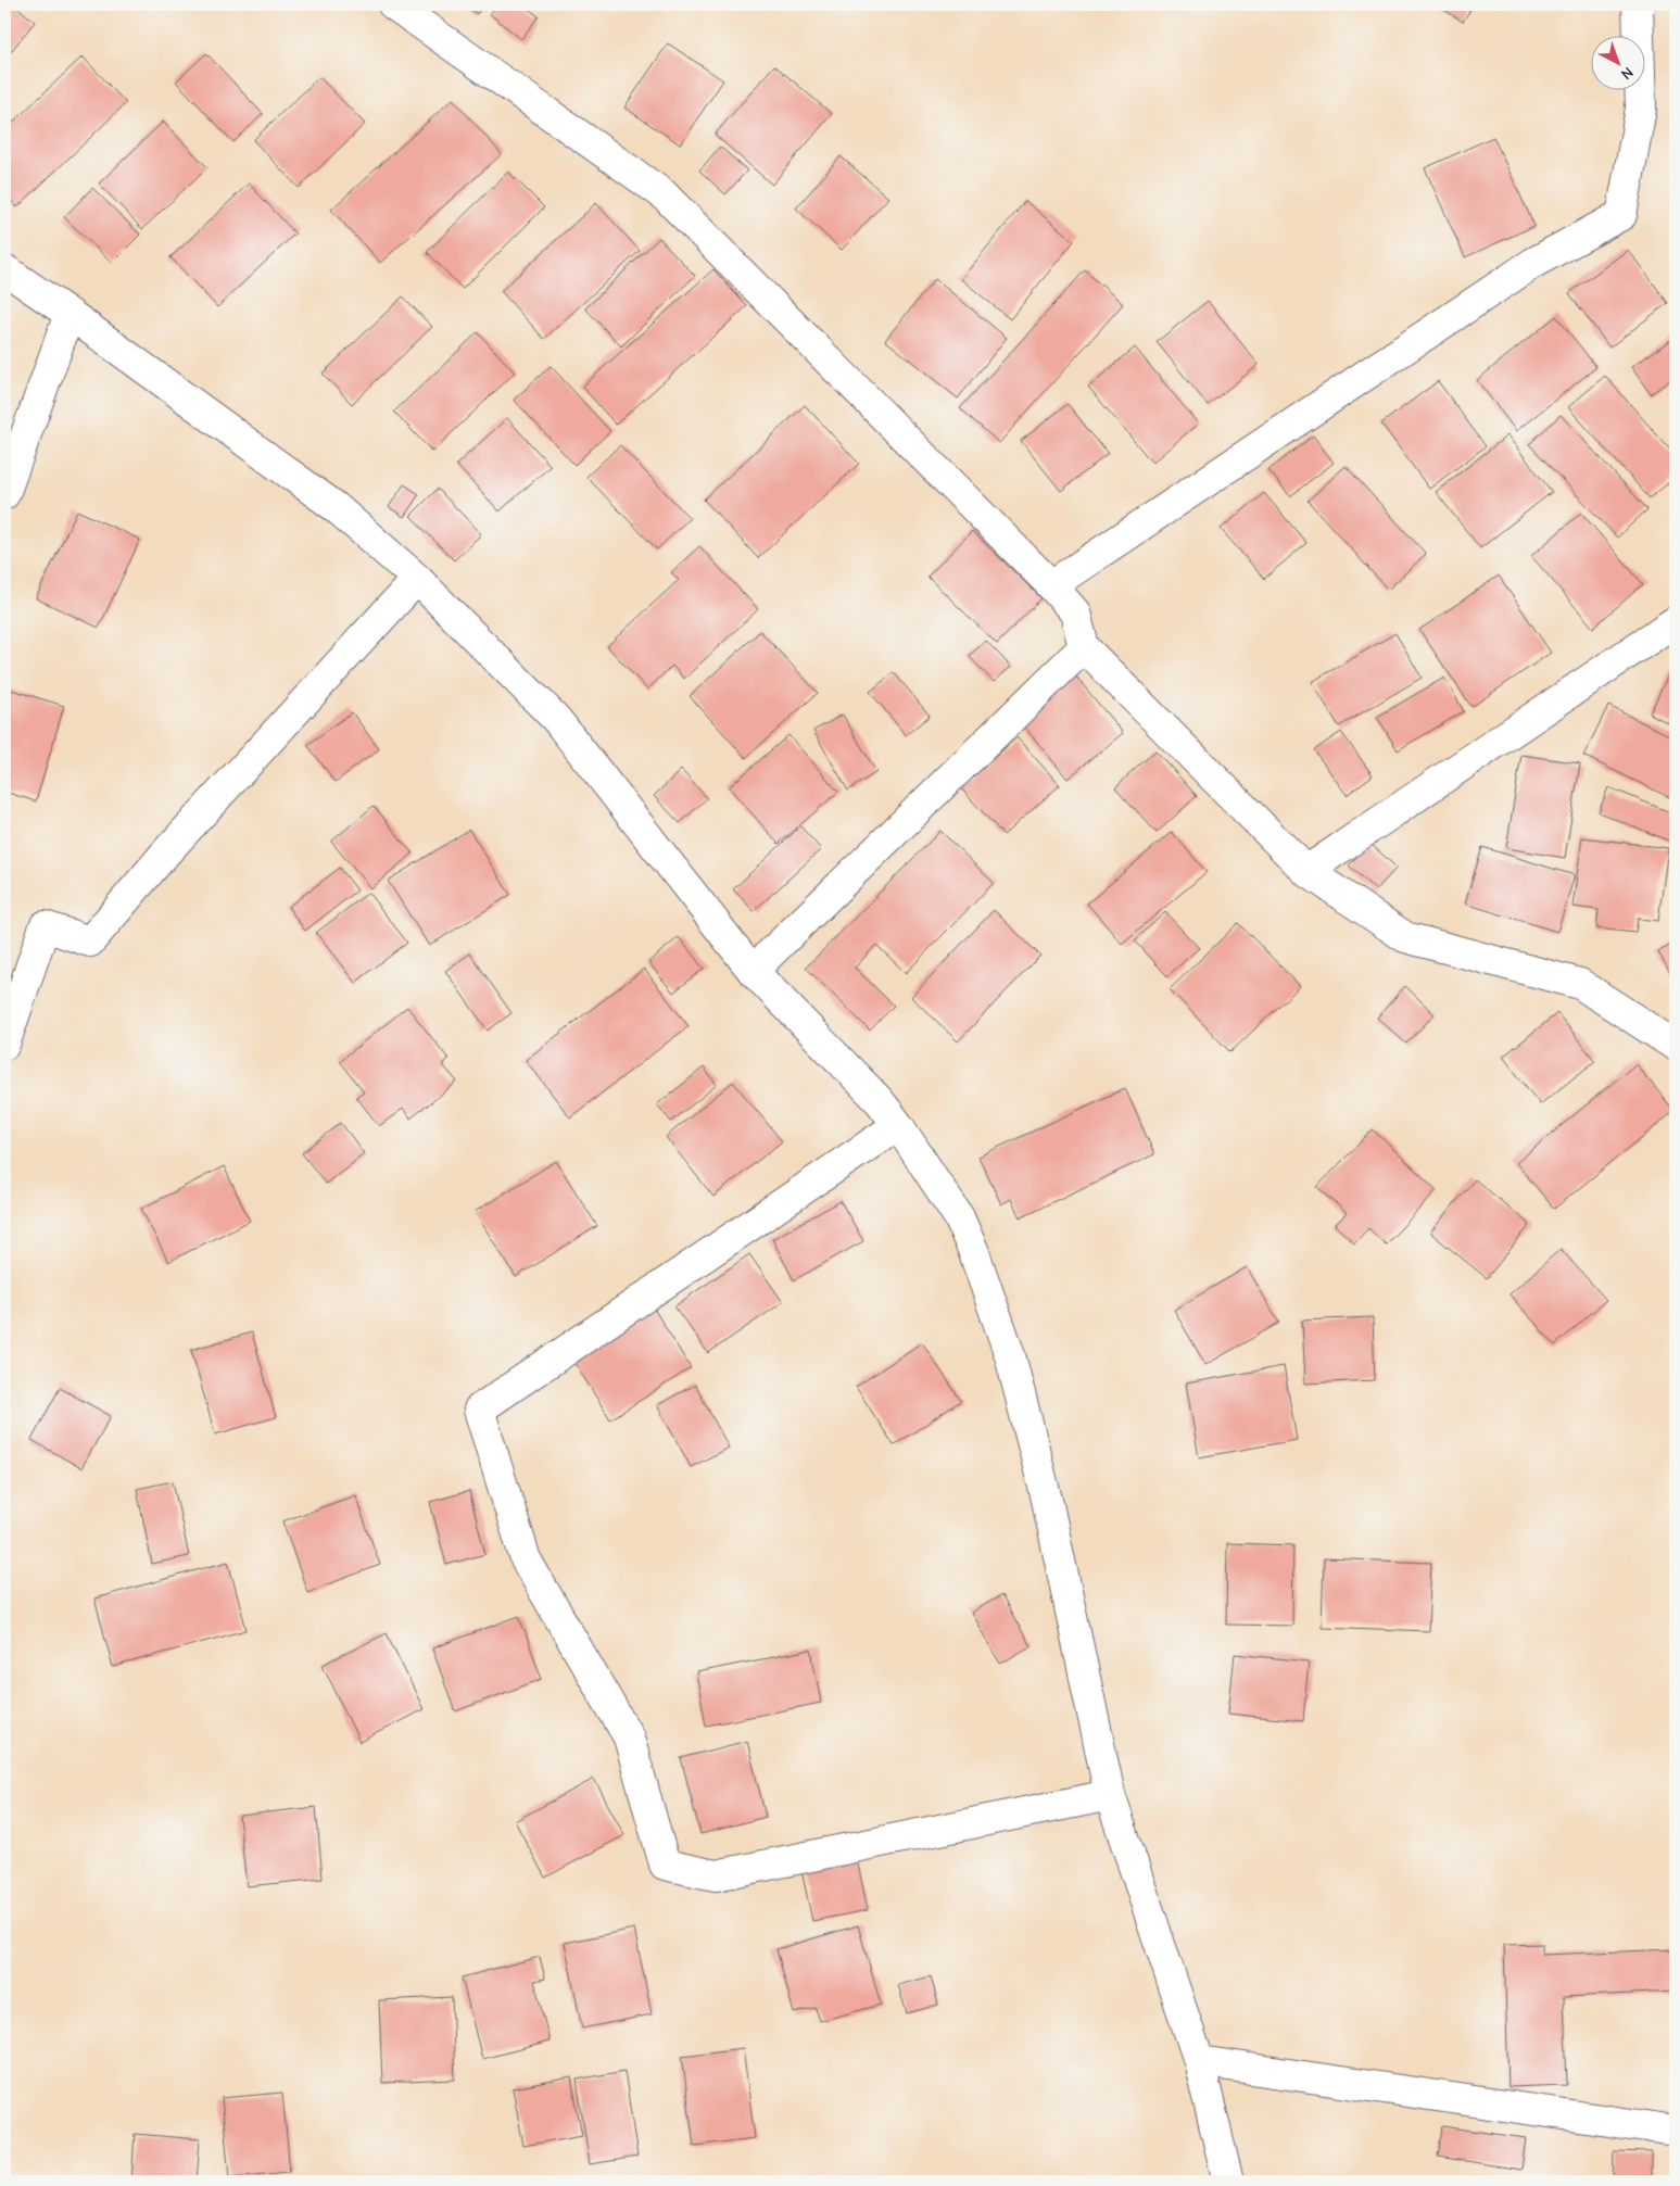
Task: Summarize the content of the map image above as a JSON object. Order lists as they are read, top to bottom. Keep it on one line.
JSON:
{"north":"bottom right"}
